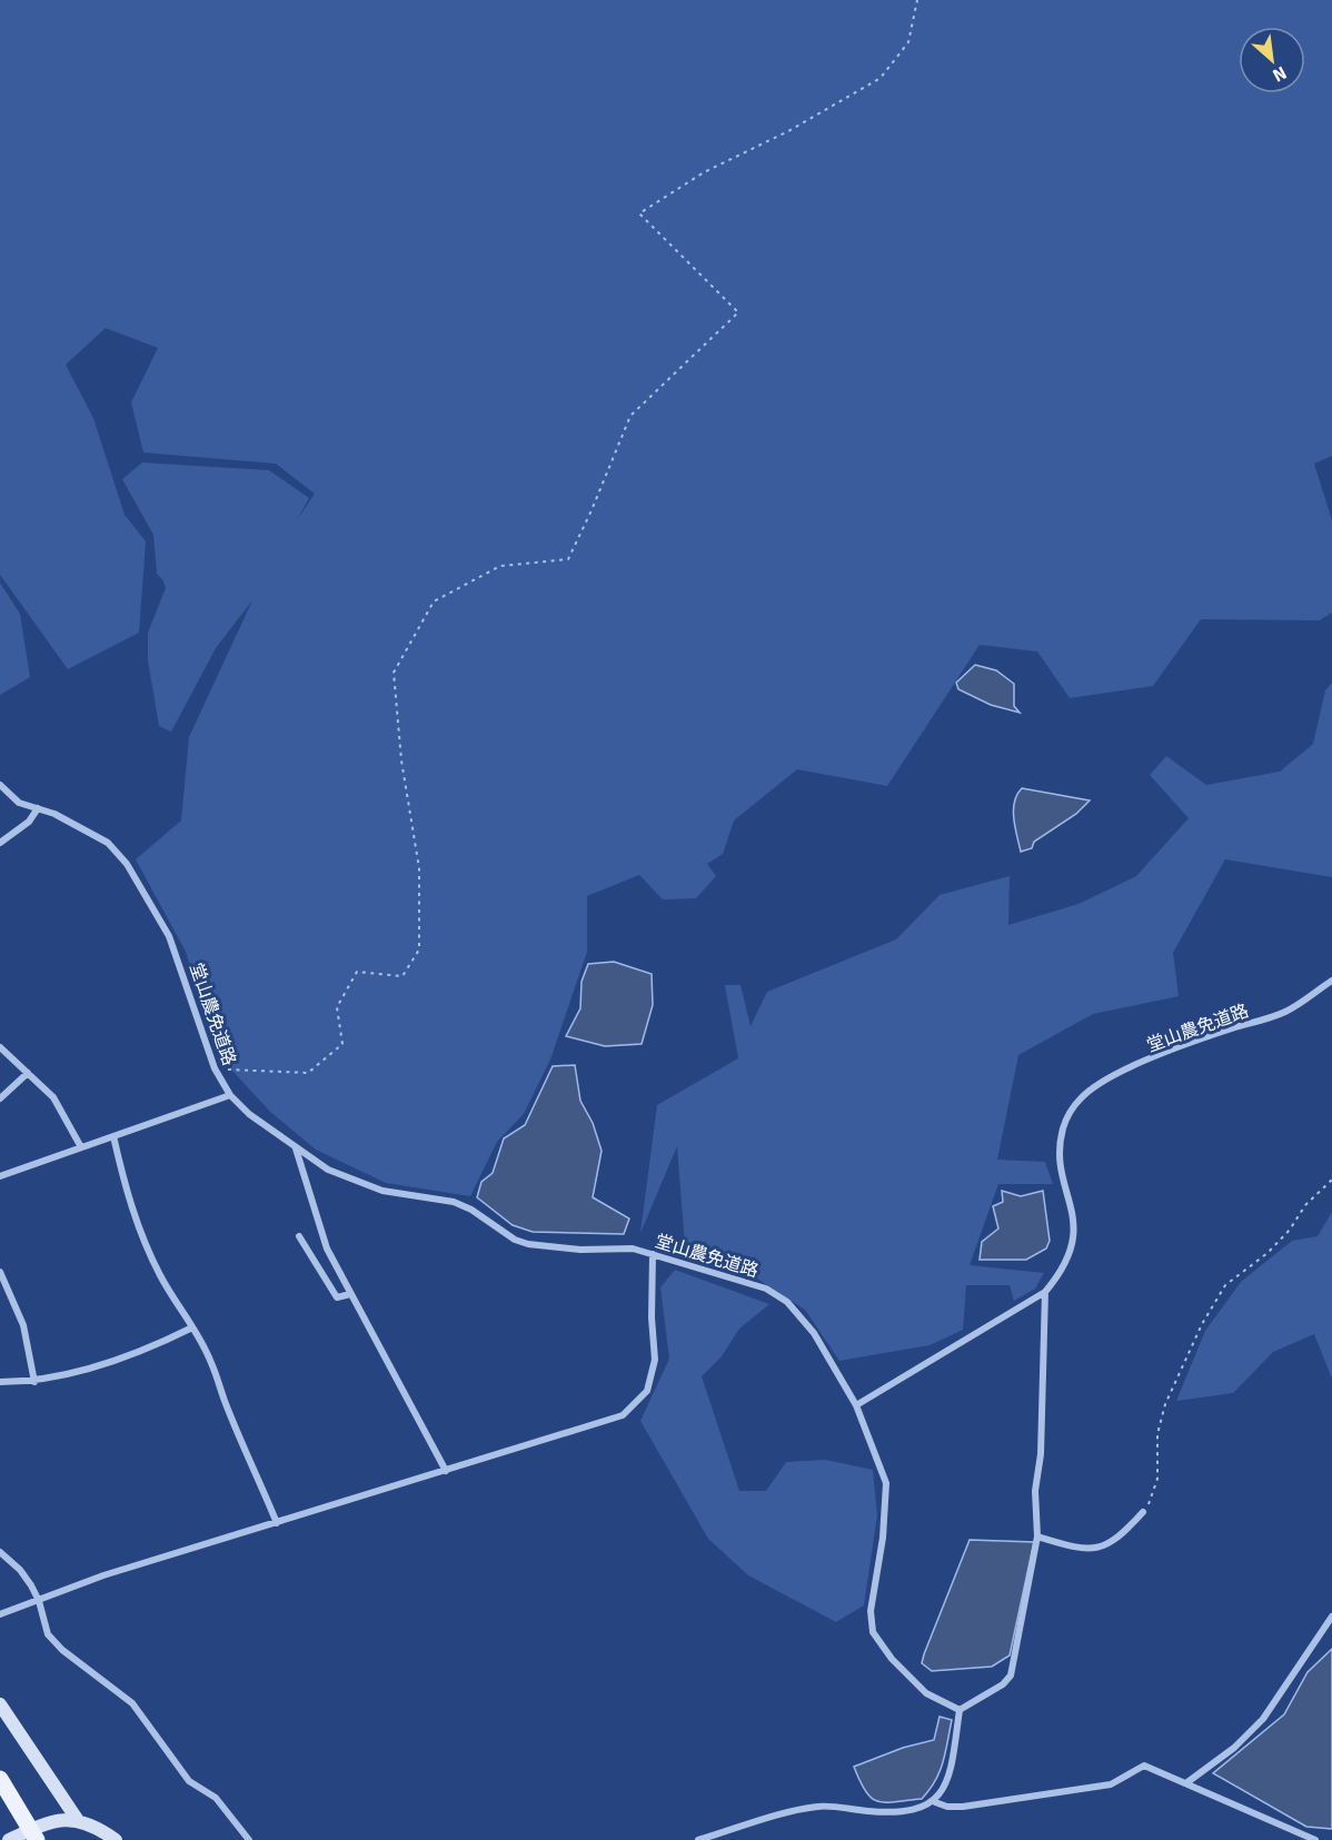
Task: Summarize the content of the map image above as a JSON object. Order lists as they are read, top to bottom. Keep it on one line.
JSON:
{"streets":{"street":["堂山農免道路"]},"north":"bottom right"}
